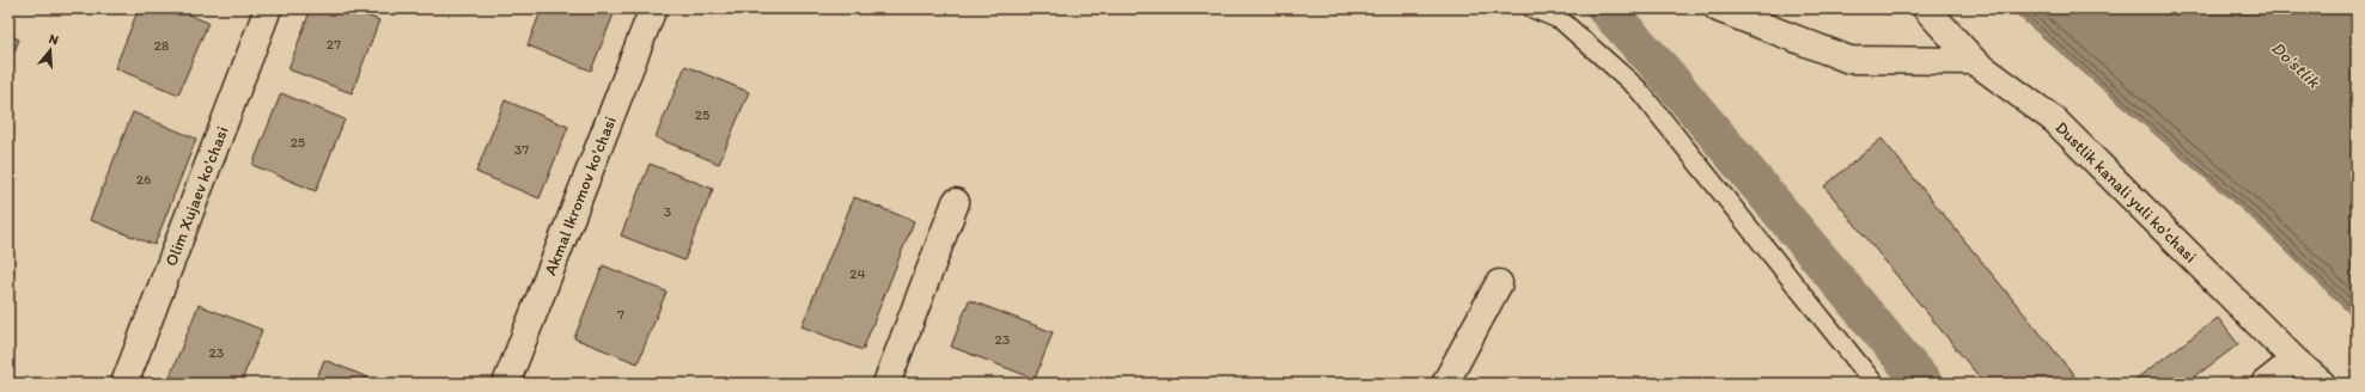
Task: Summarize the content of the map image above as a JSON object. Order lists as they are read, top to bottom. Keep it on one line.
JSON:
{"streets":{"street":["Dustlik kanali yuli ko'chasi","Olim Xujaev ko'chasi","Akmal Ikromov ko'chasi"]},"water":["Do'stlik"],"house_numbers":["27","28","25","25","37","26","3","24","7","23","23"],"north":"top"}
